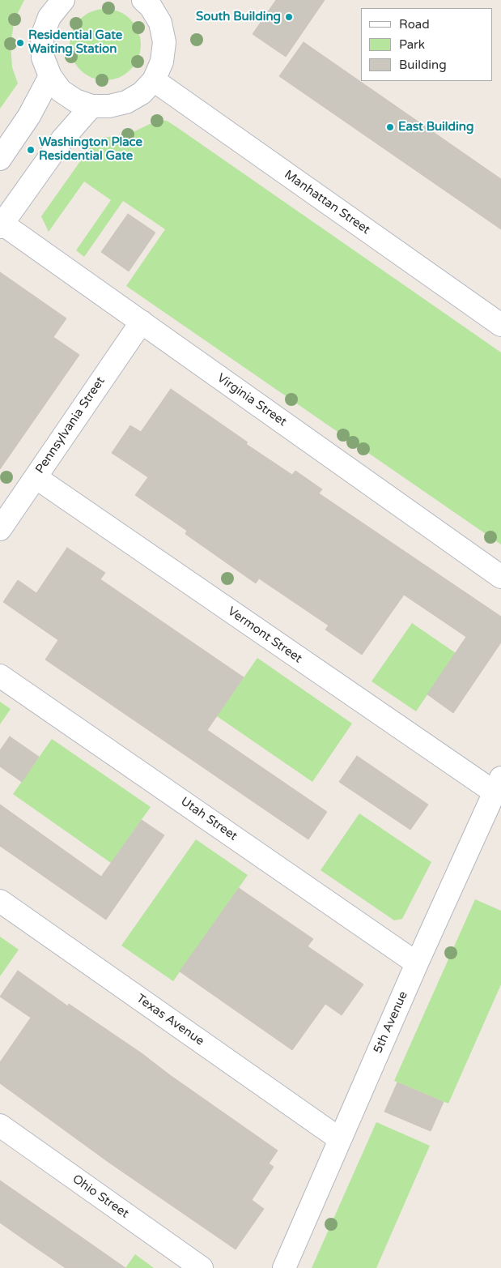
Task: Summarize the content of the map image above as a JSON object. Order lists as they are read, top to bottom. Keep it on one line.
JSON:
{"streets":{"street":["Manhattan Street","Virginia Street","Pennsylvania Street","Vermont Street","Utah Street","Texas Avenue","5th Avenue","Ohio Street"]},"crossings":[["Virginia Street","Pennsylvania Street"],["Pennsylvania Street","Vermont Street"],["Vermont Street","5th Avenue"],["Utah Street","5th Avenue"],["Texas Avenue","5th Avenue"]],"places":["South Building","Residential Gate Waiting Station","East Building","Washington Place Residential Gate"],"legend":["Road","Park","Building"]}
